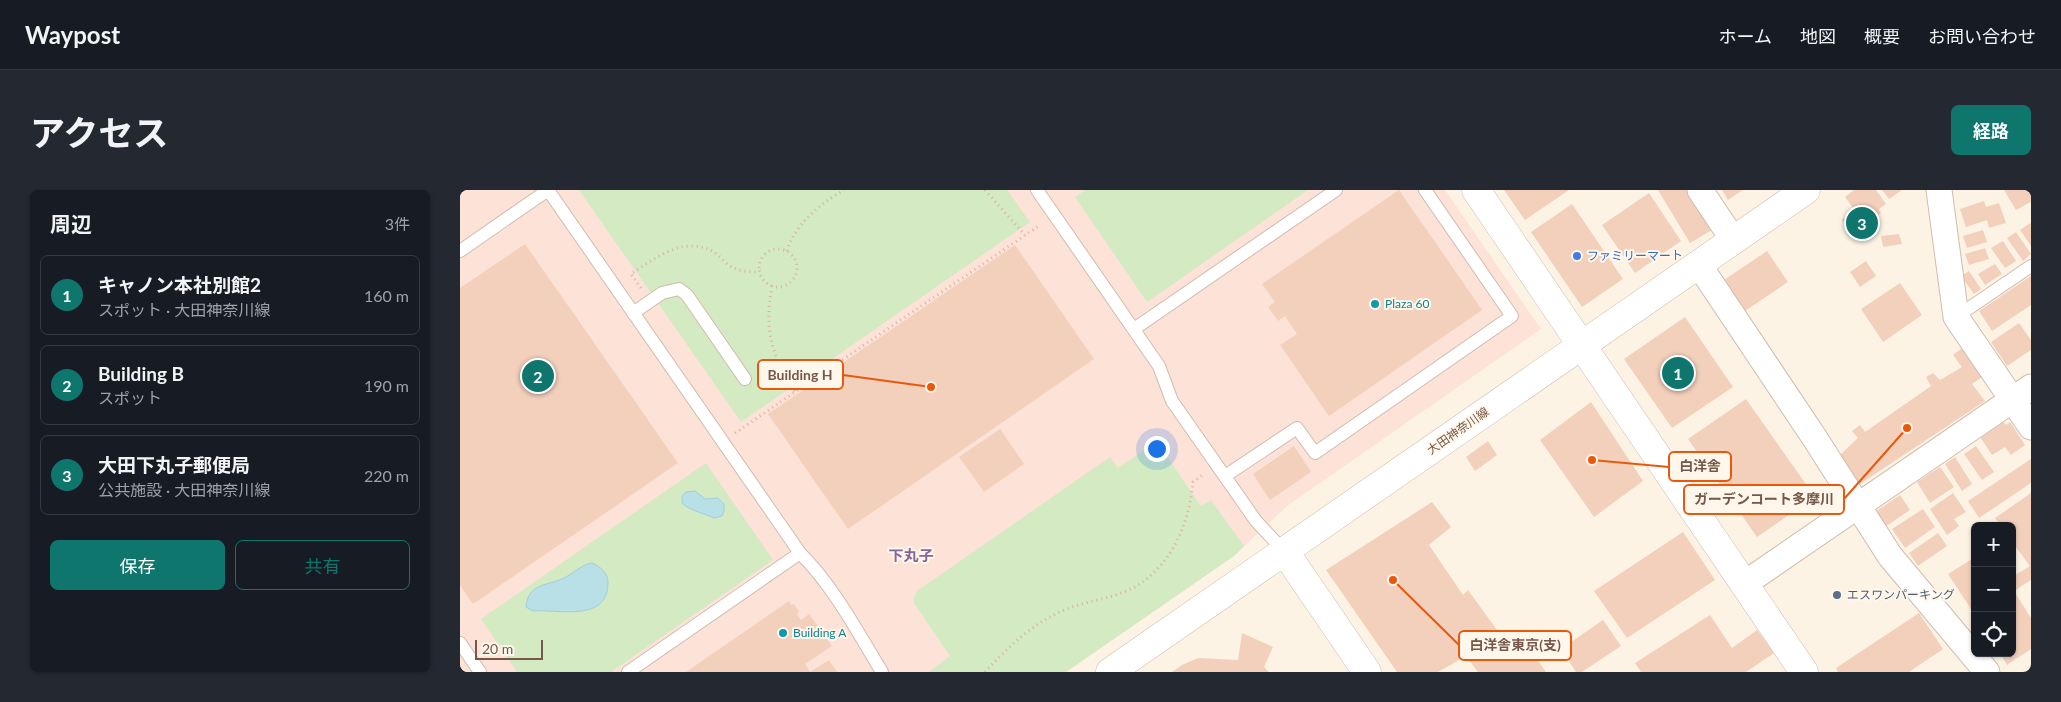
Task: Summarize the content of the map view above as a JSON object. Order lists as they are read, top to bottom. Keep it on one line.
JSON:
{"streets":{"main road":["大田神奈川線"]},"districts":["下丸子"],"places":["ファミリーマート","Plaza 60","Building H","ガーデンコート多摩川","白洋舎","白洋舎東京(支)","エスワンパーキング","Building A"],"scale_bar":"20 m","page":{"header":"Waypost","nav":["ホーム","地図","概要","お問い合わせ"],"title":"アクセス","buttons":["経路",["保存","共有"]],"heading":["周辺","3件"],"pins":["3","1","2"],"list":[{"mark":"1","name":"キャノン本社別館2","note":"スポット · 大田神奈川線","value":"160 m"},{"mark":"2","name":"Building B","note":"スポット","value":"190 m"},{"mark":"3","name":"大田下丸子郵便局","note":"公共施設 · 大田神奈川線","value":"220 m"}],"map_buttons":["+","−"],"scale":"20 m"}}
